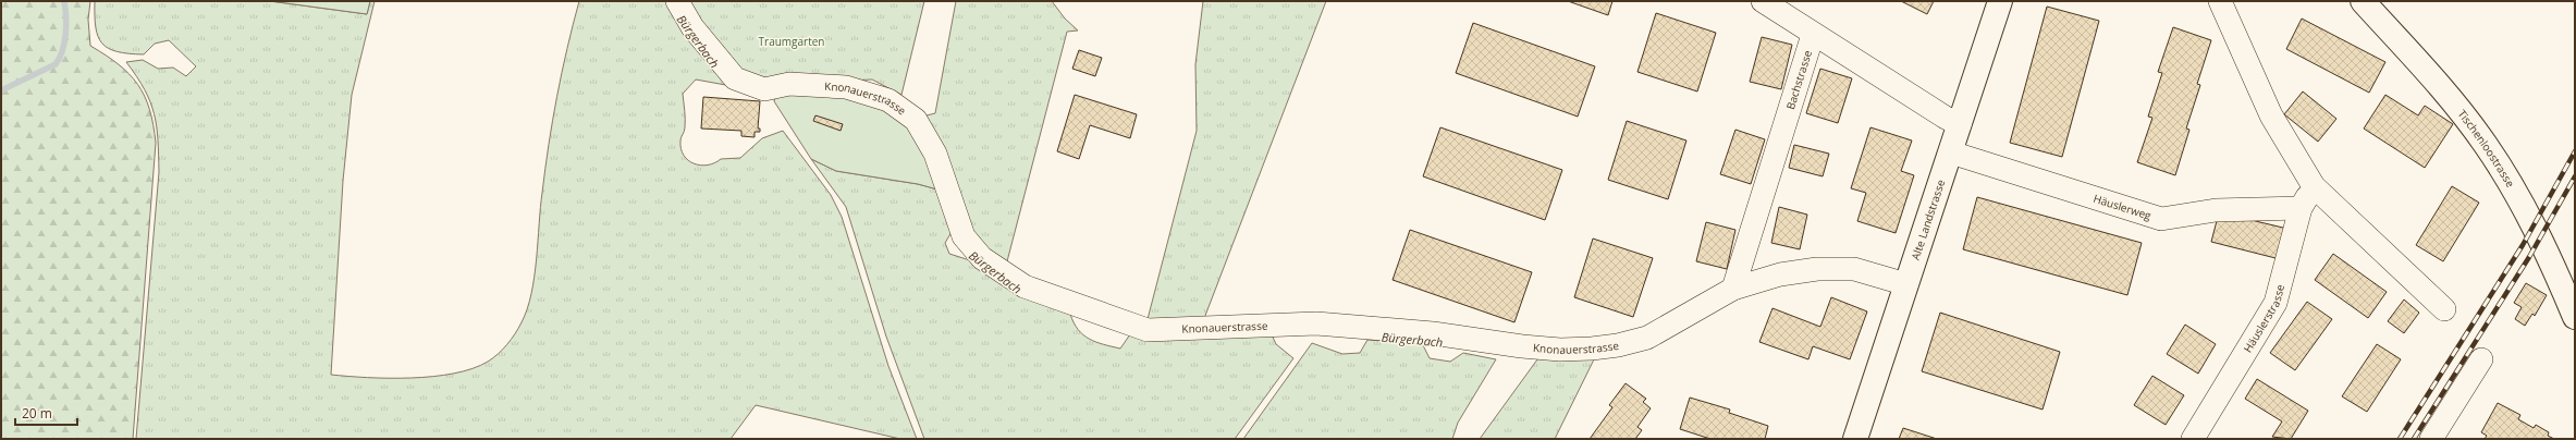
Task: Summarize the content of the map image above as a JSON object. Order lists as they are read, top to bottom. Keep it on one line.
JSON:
{"streets":{"main road":["Tischenloostrasse","Alte Landstrasse"],"street":["Bachstrasse","Knonauerstrasse","Häuslerweg","Häuslerstrasse"]},"crossings":[["Bachstrasse","Knonauerstrasse"],["Bachstrasse","Alte Landstrasse"],["Knonauerstrasse","Alte Landstrasse"],["Häuslerweg","Alte Landstrasse"],["Häuslerweg","Häuslerstrasse"]],"water":["Bürgerbach"],"parks":["Traumgarten"],"scale_bar":"20 m"}
